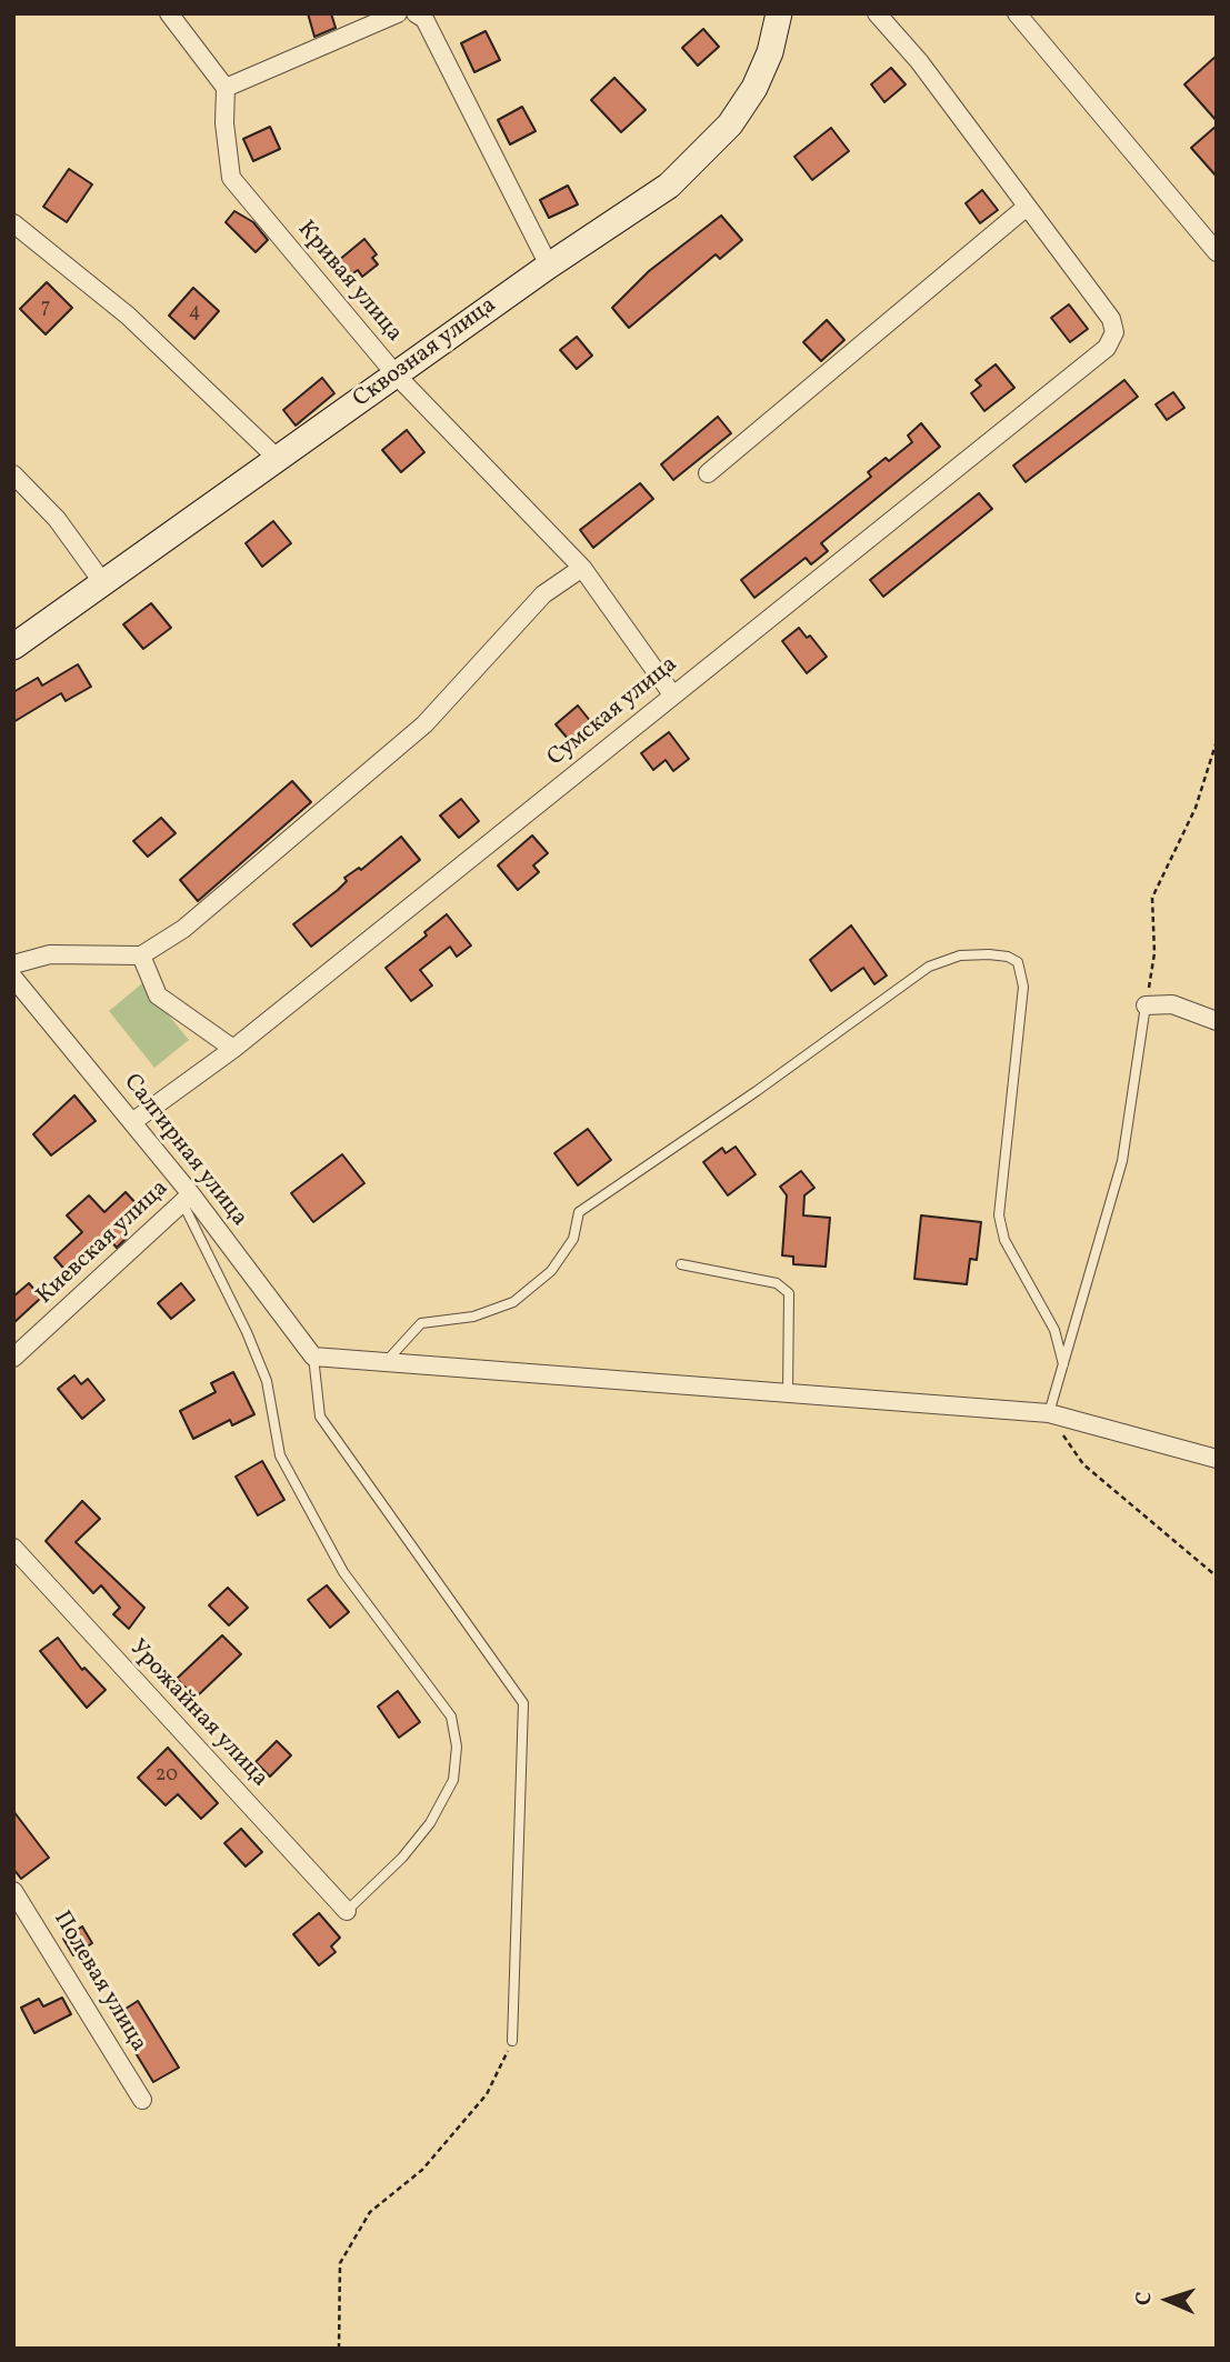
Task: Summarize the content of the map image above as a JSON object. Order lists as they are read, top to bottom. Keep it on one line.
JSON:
{"streets":{"main road":["Сквозная улица"],"street":["Кривая улица","Сумская улица","Салгирная улица","Киевская улица","Урожайная улица","Полевая улица"]},"crossings":[["Кривая улица","Сквозная улица"],["Кривая улица","Сумская улица"],["Сумская улица","Салгирная улица"],["Салгирная улица","Киевская улица"]],"house_numbers":["7","4","20"],"north":"left"}
